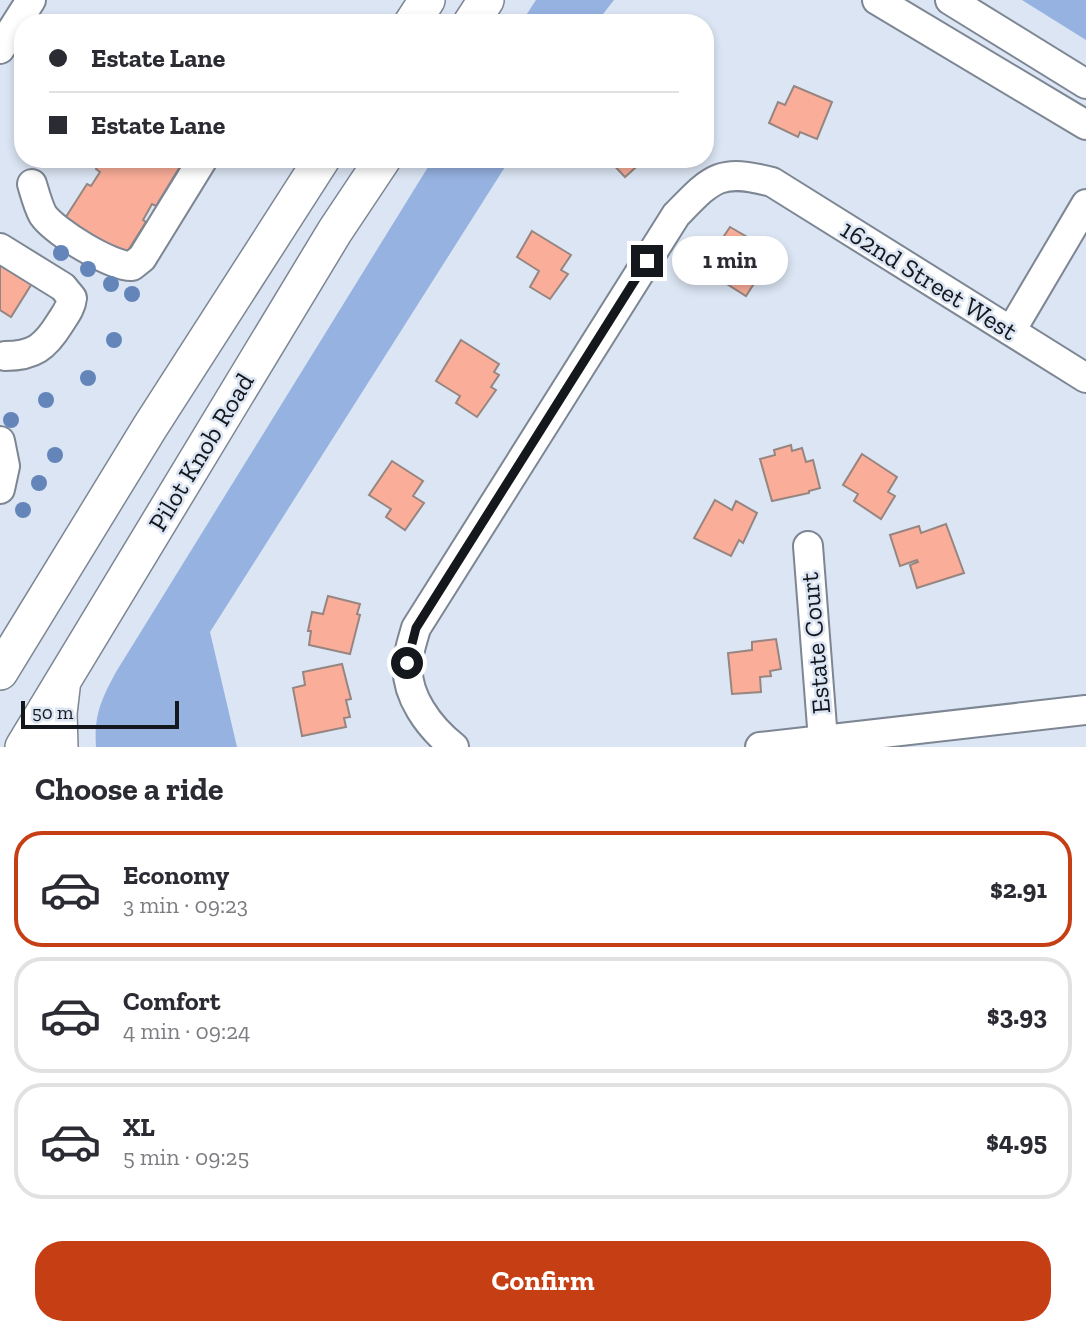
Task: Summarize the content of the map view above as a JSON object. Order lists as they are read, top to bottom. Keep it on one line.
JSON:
{"streets":{"main road":["Pilot Knob Road"],"street":["162nd Street West","Estate Court"]},"scale_bar":"50 m","page":{"banner":["Estate Lane","Estate Lane"],"bubble":"1 min","scale":"50 m","heading":"Choose a ride","list":[{"name":"Economy","note":"3 min · 09:23","value":"$2.91"},{"name":"Comfort","note":"4 min · 09:24","value":"$3.93"},{"name":"XL","note":"5 min · 09:25","value":"$4.95"}],"buttons":"Confirm"}}
